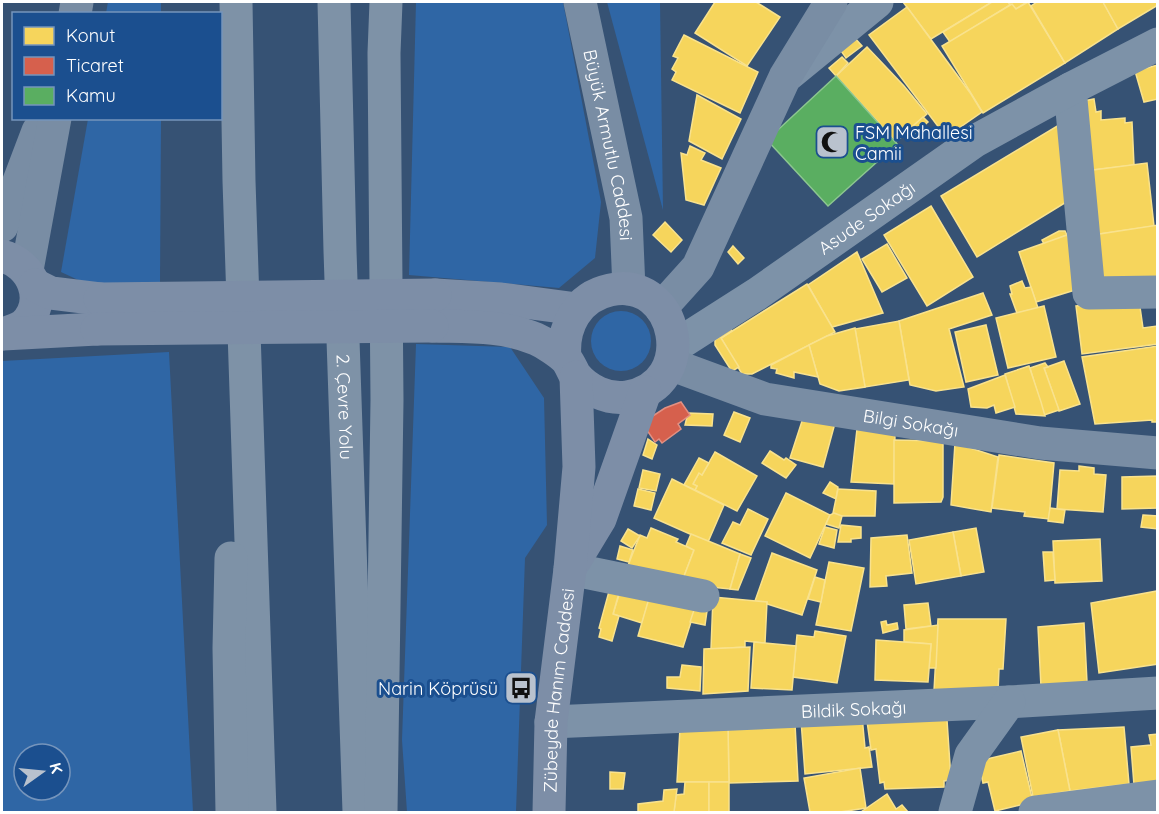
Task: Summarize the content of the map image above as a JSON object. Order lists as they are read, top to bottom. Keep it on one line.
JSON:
{"streets":{"highway":["2. Çevre Yolu"],"main road":["Zübeyde Hanım Caddesi"],"street":["Büyük Armutlu Caddesi","Asude Sokağı","Bilgi Sokağı","Bildik Sokağı"]},"crossings":[["Büyük Armutlu Caddesi","Asude Sokağı"],["Büyük Armutlu Caddesi","Bilgi Sokağı"],["Büyük Armutlu Caddesi","Zübeyde Hanım Caddesi"],["Asude Sokağı","Bilgi Sokağı"],["Asude Sokağı","Zübeyde Hanım Caddesi"],["Bilgi Sokağı","Zübeyde Hanım Caddesi"],["Zübeyde Hanım Caddesi","Bildik Sokağı"]],"places":{"mosque":["FSM Mahallesi Camii"],"bus stop":["Narin Köprüsü"]},"legend":["Konut","Ticaret","Kamu"],"north":"right"}
